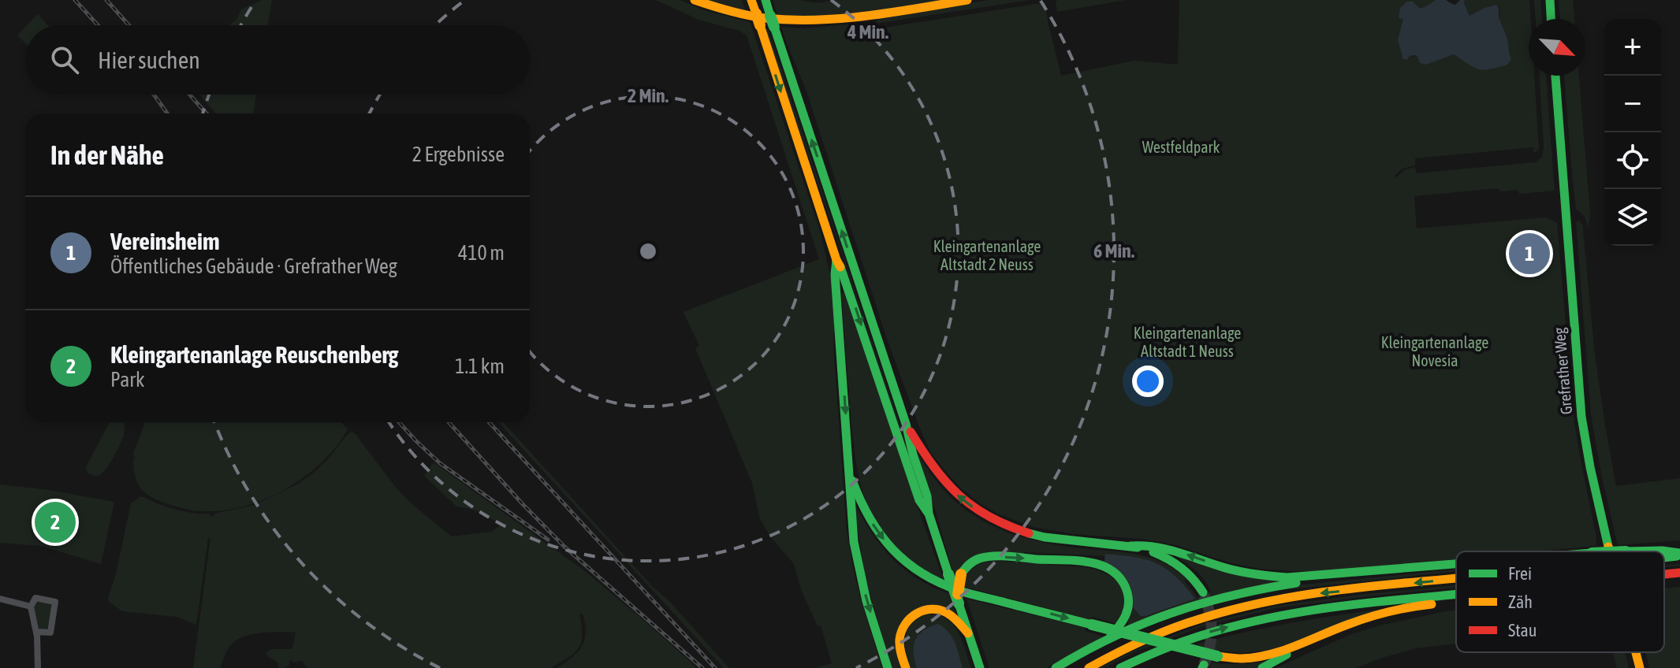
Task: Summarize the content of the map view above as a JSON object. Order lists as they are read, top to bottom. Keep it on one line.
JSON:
{"streets":{"main road":["Grefrather Weg"]},"parks":["Westfeldpark","Kleingartenanlage Altstadt 2 Neuss","Kleingartenanlage Altstadt 1 Neuss","Kleingartenanlage Novesia"],"legend":["Frei","Zäh","Stau"],"north":"bottom right","page":{"map_buttons":["+","−"],"search":"Hier suchen","heading":["In der Nähe","2 Ergebnisse"],"list":[{"mark":"1","name":"Vereinsheim","note":"Öffentliches Gebäude · Grefrather Weg","value":"410 m"},{"mark":"2","name":"Kleingartenanlage Reuschenberg","note":"Park","value":"1.1 km"}],"pins":["1","2"]},"rings":["4 Min.","2 Min.","6 Min."]}
